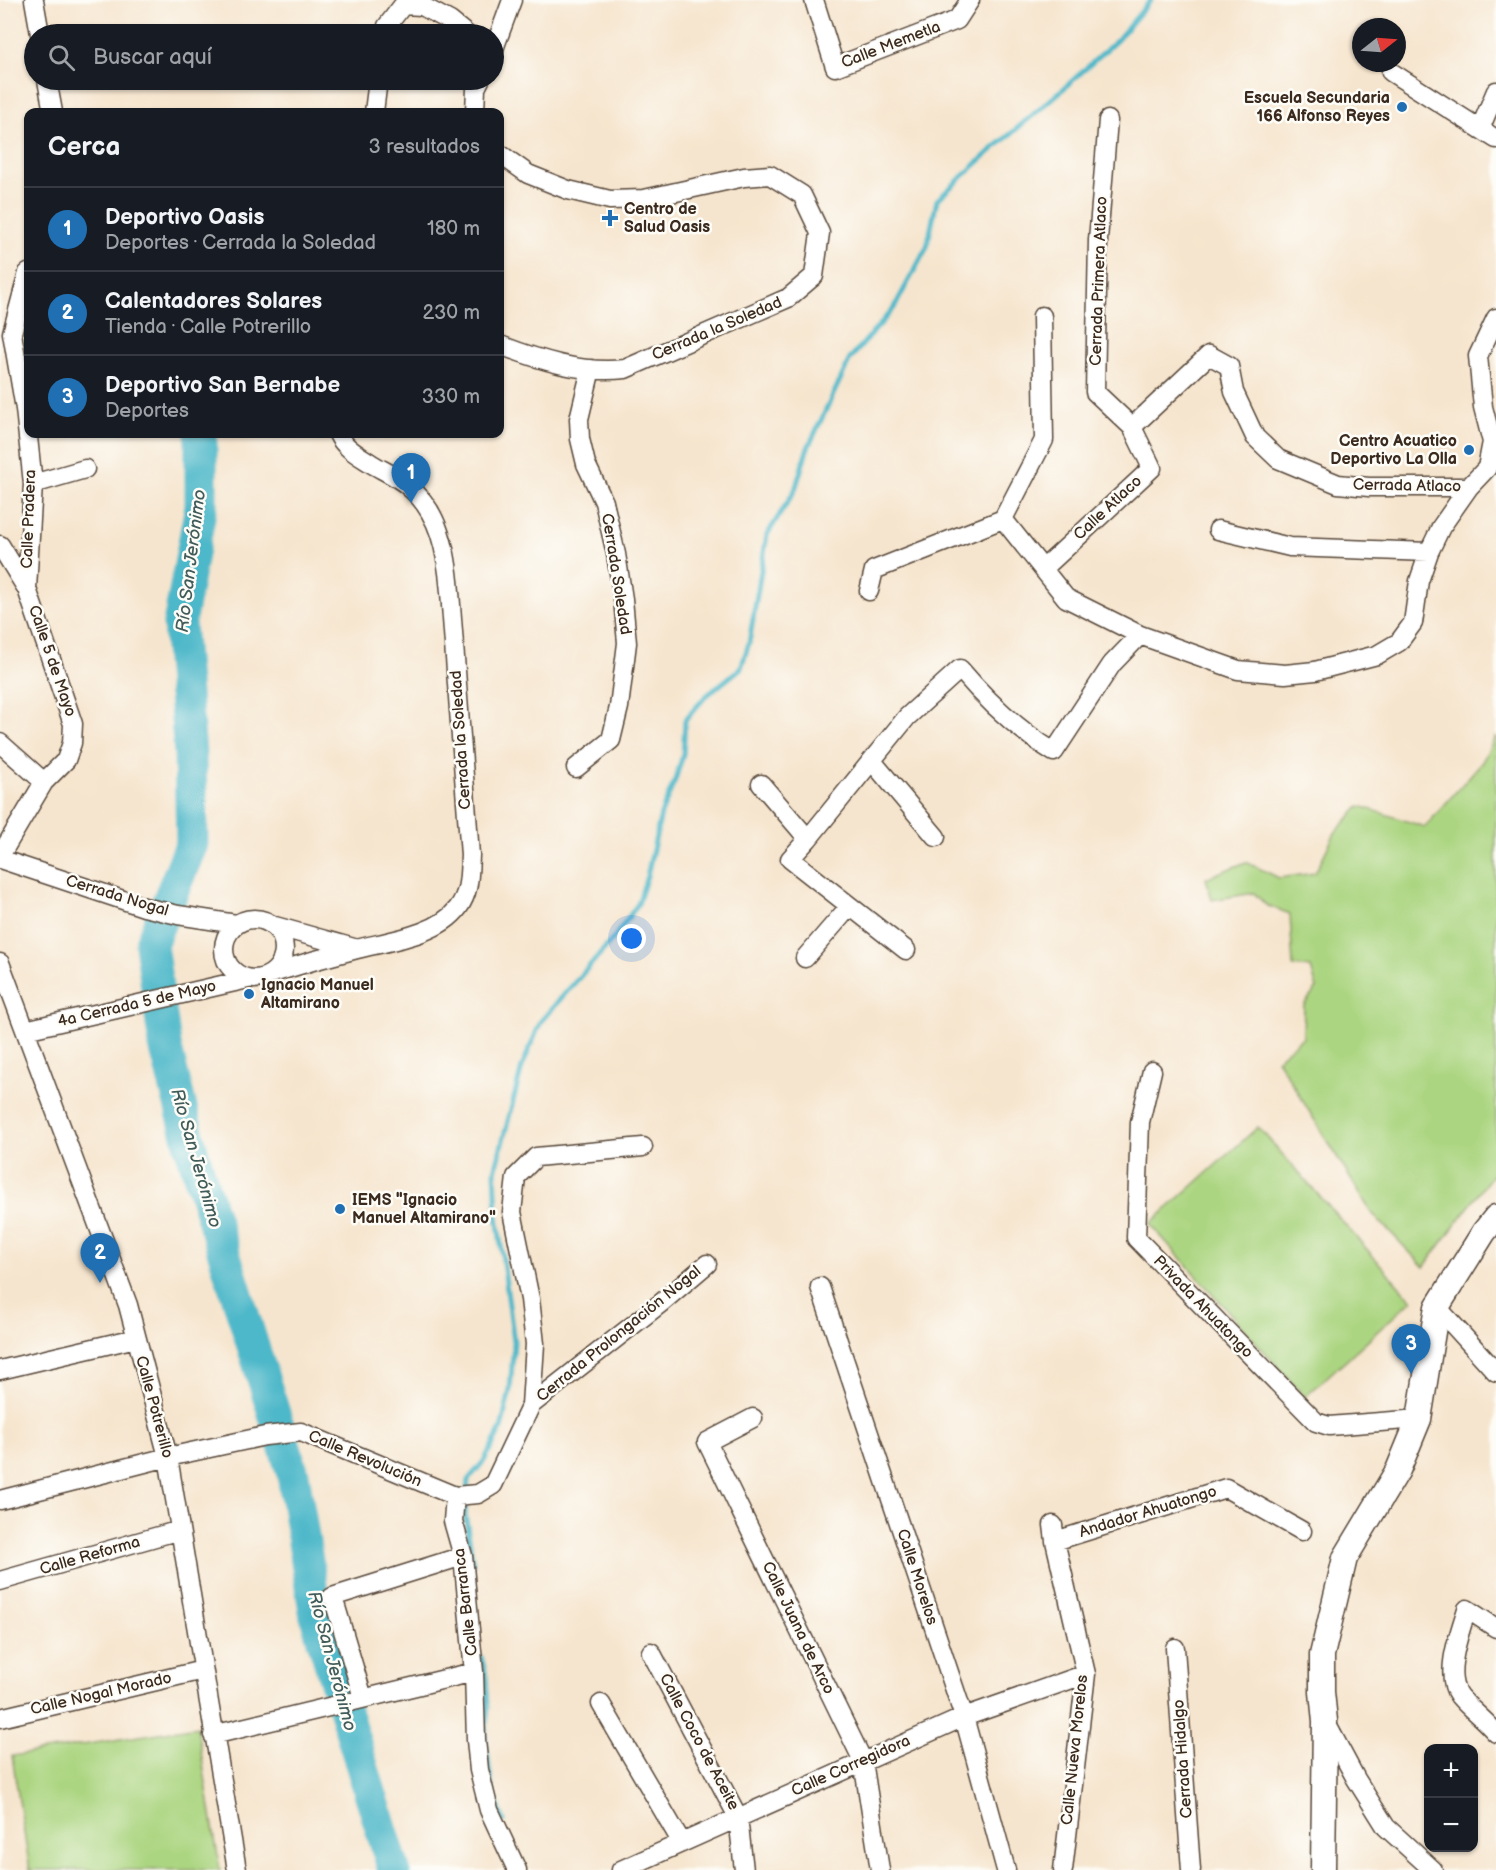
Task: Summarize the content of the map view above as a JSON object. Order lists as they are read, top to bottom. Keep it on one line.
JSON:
{"streets":{"street":["Calle Memetla","Cerrada Primera Atlaco","Cerrada la Soledad","Cerrada Atlaco","Calle Atlaco","Calle Pradera","Cerrada Soledad","Calle 5 de Mayo","Cerrada Nogal","4a Cerrada 5 de Mayo","Privada Ahuatongo","Cerrada Prolongación Nogal","Calle Potrerillo","Calle Revolución","Andador Ahuatongo","Calle Reforma","Calle Morelos","Calle Barranca","Calle Juana de Arco","Calle Nogal Morado","Calle Coco de Aceite","Calle Nueva Morelos","Cerrada Hidalgo","Calle Corregidora"]},"crossings":[["Cerrada Primera Atlaco","Cerrada Atlaco"],["Cerrada Primera Atlaco","Calle Atlaco"],["Cerrada la Soledad","Cerrada Soledad"],["Cerrada la Soledad","Cerrada Nogal"],["Cerrada la Soledad","4a Cerrada 5 de Mayo"],["Cerrada Atlaco","Calle Atlaco"],["Calle Pradera","Calle 5 de Mayo"],["Calle 5 de Mayo","Cerrada Nogal"],["Cerrada Nogal","4a Cerrada 5 de Mayo"],["4a Cerrada 5 de Mayo","Calle Potrerillo"],["Calle Potrerillo","Calle Revolución"],["Calle Potrerillo","Calle Reforma"],["Calle Potrerillo","Calle Nogal Morado"],["Calle Revolución","Calle Barranca"],["Andador Ahuatongo","Calle Nueva Morelos"],["Calle Morelos","Calle Corregidora"],["Calle Juana de Arco","Calle Corregidora"],["Calle Coco de Aceite","Calle Corregidora"],["Calle Nueva Morelos","Calle Corregidora"]],"water":["Río San Jerónimo"],"places":{"other":["Escuela Secundaria 166 Alfonso Reyes","Centro Acuatico Deportivo La Olla","Ignacio Manuel Altamirano","IEMS \"Ignacio Manuel Altamirano\""],"health":["Centro de Salud Oasis"]},"north":"right","page":{"search":"Buscar aquí","heading":["Cerca","3 resultados"],"list":[{"mark":"1","name":"Deportivo Oasis","note":"Deportes · Cerrada la Soledad","value":"180 m"},{"mark":"2","name":"Calentadores Solares","note":"Tienda · Calle Potrerillo","value":"230 m"},{"mark":"3","name":"Deportivo San Bernabe","note":"Deportes","value":"330 m"}],"pins":["1","2","3"],"map_buttons":["+","−"]}}
